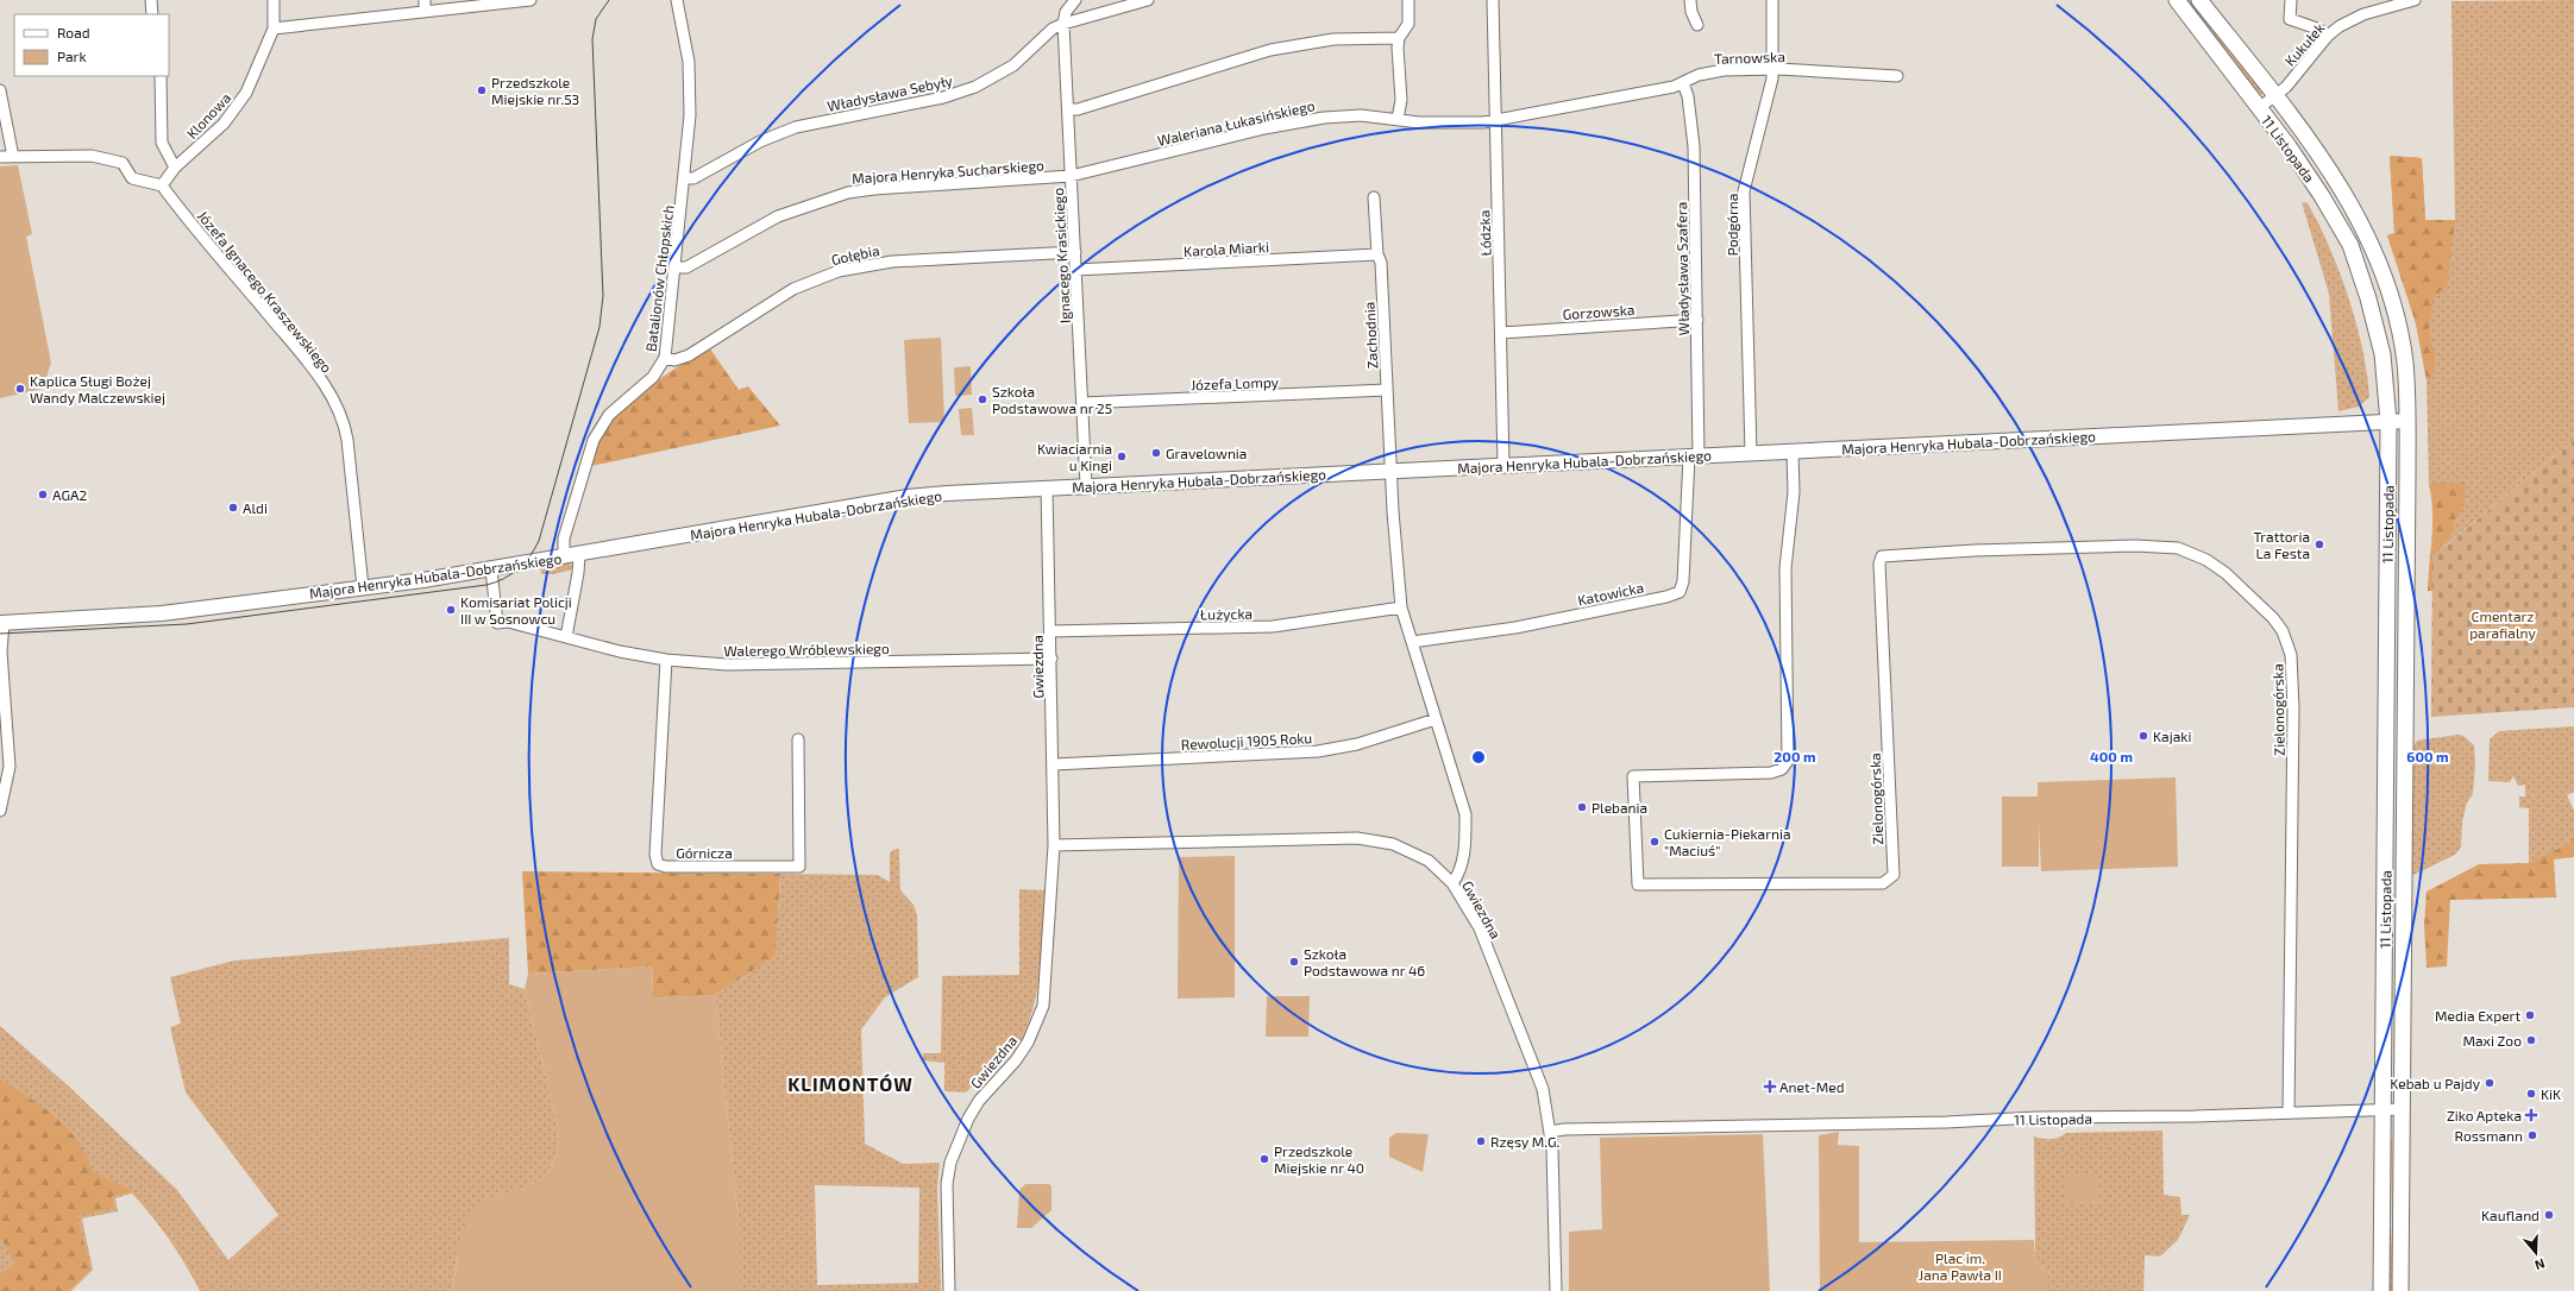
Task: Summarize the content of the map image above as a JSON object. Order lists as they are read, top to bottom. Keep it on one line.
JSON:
{"streets":{"main road":["11 Listopada"],"street":["Kukułek","Tarnowska","Władysława Sebyły","Klonowa","Waleriana Łukasińskiego","Majora Henryka Sucharskiego","Podgórna","Łódzka","Karola Miarki","Gołębia","Ignacego Krasickiego","Władysława Szafera","Batalionów Chłopskich","Józefa Ignacego Kraszewskiego","Gorzowska","Zachodnia","Józefa Lompy","Majora Henryka Hubala-Dobrzańskiego","Katowicka","Łużycka","Walerego Wróblewskiego","Gwiezdna","Zielonogórska","Rewolucji 1905 Roku","Górnicza"]},"crossings":[["Kukułek","11 Listopada"],["Tarnowska","Waleriana Łukasińskiego"],["Tarnowska","Podgórna"],["Tarnowska","Łódzka"],["Tarnowska","Władysława Szafera"],["Władysława Sebyły","Ignacego Krasickiego"],["Władysława Sebyły","Batalionów Chłopskich"],["Klonowa","Józefa Ignacego Kraszewskiego"],["Waleriana Łukasińskiego","Majora Henryka Sucharskiego"],["Waleriana Łukasińskiego","Łódzka"],["Waleriana Łukasińskiego","Ignacego Krasickiego"],["11 Listopada","Majora Henryka Hubala-Dobrzańskiego"],["11 Listopada","Gwiezdna"],["11 Listopada","Zielonogórska"],["Majora Henryka Sucharskiego","Ignacego Krasickiego"],["Majora Henryka Sucharskiego","Batalionów Chłopskich"],["Podgórna","Majora Henryka Hubala-Dobrzańskiego"],["Łódzka","Gorzowska"],["Łódzka","Majora Henryka Hubala-Dobrzańskiego"],["Karola Miarki","Ignacego Krasickiego"],["Karola Miarki","Zachodnia"],["Gołębia","Ignacego Krasickiego"],["Gołębia","Batalionów Chłopskich"],["Ignacego Krasickiego","Józefa Lompy"],["Ignacego Krasickiego","Majora Henryka Hubala-Dobrzańskiego"],["Władysława Szafera","Gorzowska"],["Władysława Szafera","Majora Henryka Hubala-Dobrzańskiego"],["Władysława Szafera","Katowicka"],["Batalionów Chłopskich","Majora Henryka Hubala-Dobrzańskiego"],["Józefa Ignacego Kraszewskiego","Majora Henryka Hubala-Dobrzańskiego"],["Zachodnia","Józefa Lompy"],["Zachodnia","Majora Henryka Hubala-Dobrzańskiego"],["Zachodnia","Katowicka"],["Zachodnia","Łużycka"],["Zachodnia","Gwiezdna"],["Zachodnia","Rewolucji 1905 Roku"],["Majora Henryka Hubala-Dobrzańskiego","Katowicka"],["Majora Henryka Hubala-Dobrzańskiego","Walerego Wróblewskiego"],["Majora Henryka Hubala-Dobrzańskiego","Gwiezdna"],["Majora Henryka Hubala-Dobrzańskiego","Zielonogórska"],["Łużycka","Gwiezdna"],["Walerego Wróblewskiego","Gwiezdna"],["Walerego Wróblewskiego","Górnicza"],["Gwiezdna","Rewolucji 1905 Roku"]],"districts":["KLIMONTÓW"],"parks":["Cmentarz parafialny","Plac im. Jana Pawła II"],"places":{"other":["Przedszkole Miejskie nr.53","Kaplica Sługi Bożej Wandy Malczewskiej","Szkoła Podstawowa nr 25","Gravelownia","Kwiaciarnia u Kingi","AGA2","Aldi","Trattoria La Festa","Komisariat Policji III w Sosnowcu","Kajaki","Plebania","Cukiernia-Piekarnia \"Maciuś\"","Szkoła Podstawowa nr 46","Media Expert","Maxi Zoo","Kebab u Pajdy","KiK","Rossmann","Rzęsy M.G.","Przedszkole Miejskie nr 40","Kaufland"],"health":["Anet-Med","Ziko Apteka"]},"legend":["Road","Park"],"north":"bottom","rings":["200 m","400 m","600 m"]}
